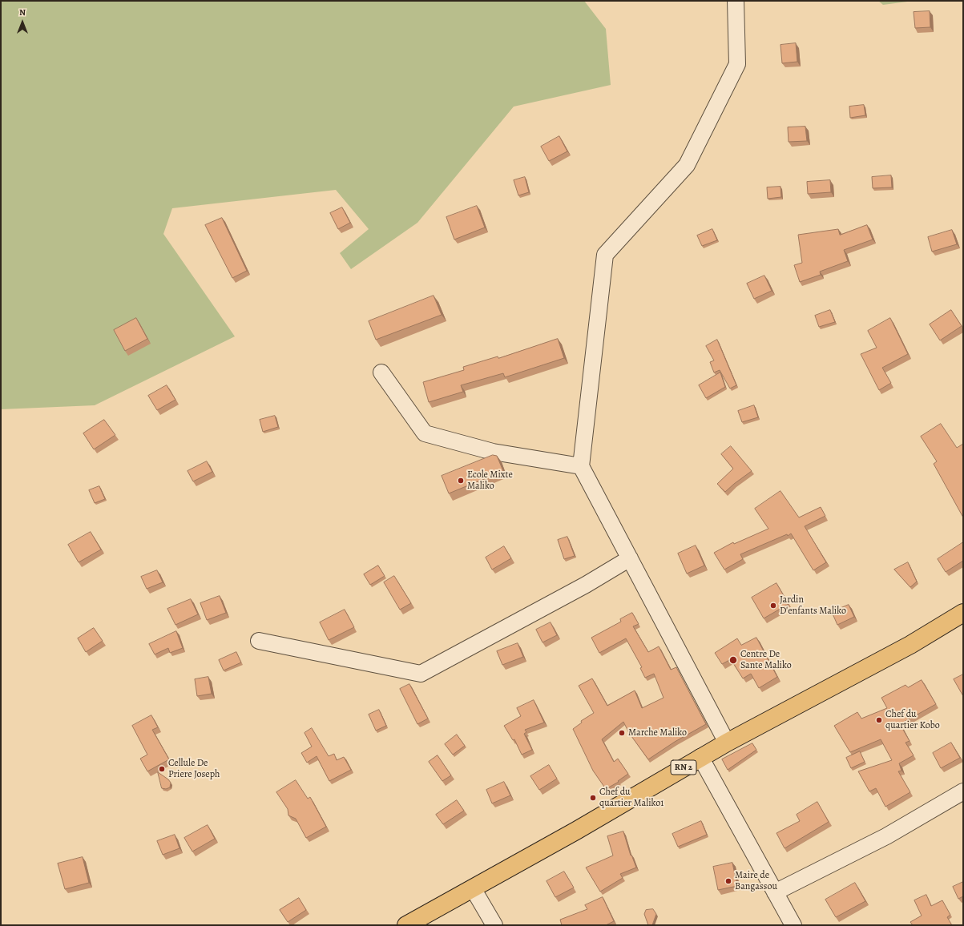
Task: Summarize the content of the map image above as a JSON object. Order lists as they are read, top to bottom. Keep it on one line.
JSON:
{"streets":{"main road":["RN 2"]},"places":["Ecole Mixte Maliko","Jardin D'enfants Maliko","Centre De Sante Maliko","Chef du quartier Kobo","Marche Maliko","Cellule De Priere Joseph","Chef du quartier Maliko1","Maire de Bangassou"],"north":"top"}
